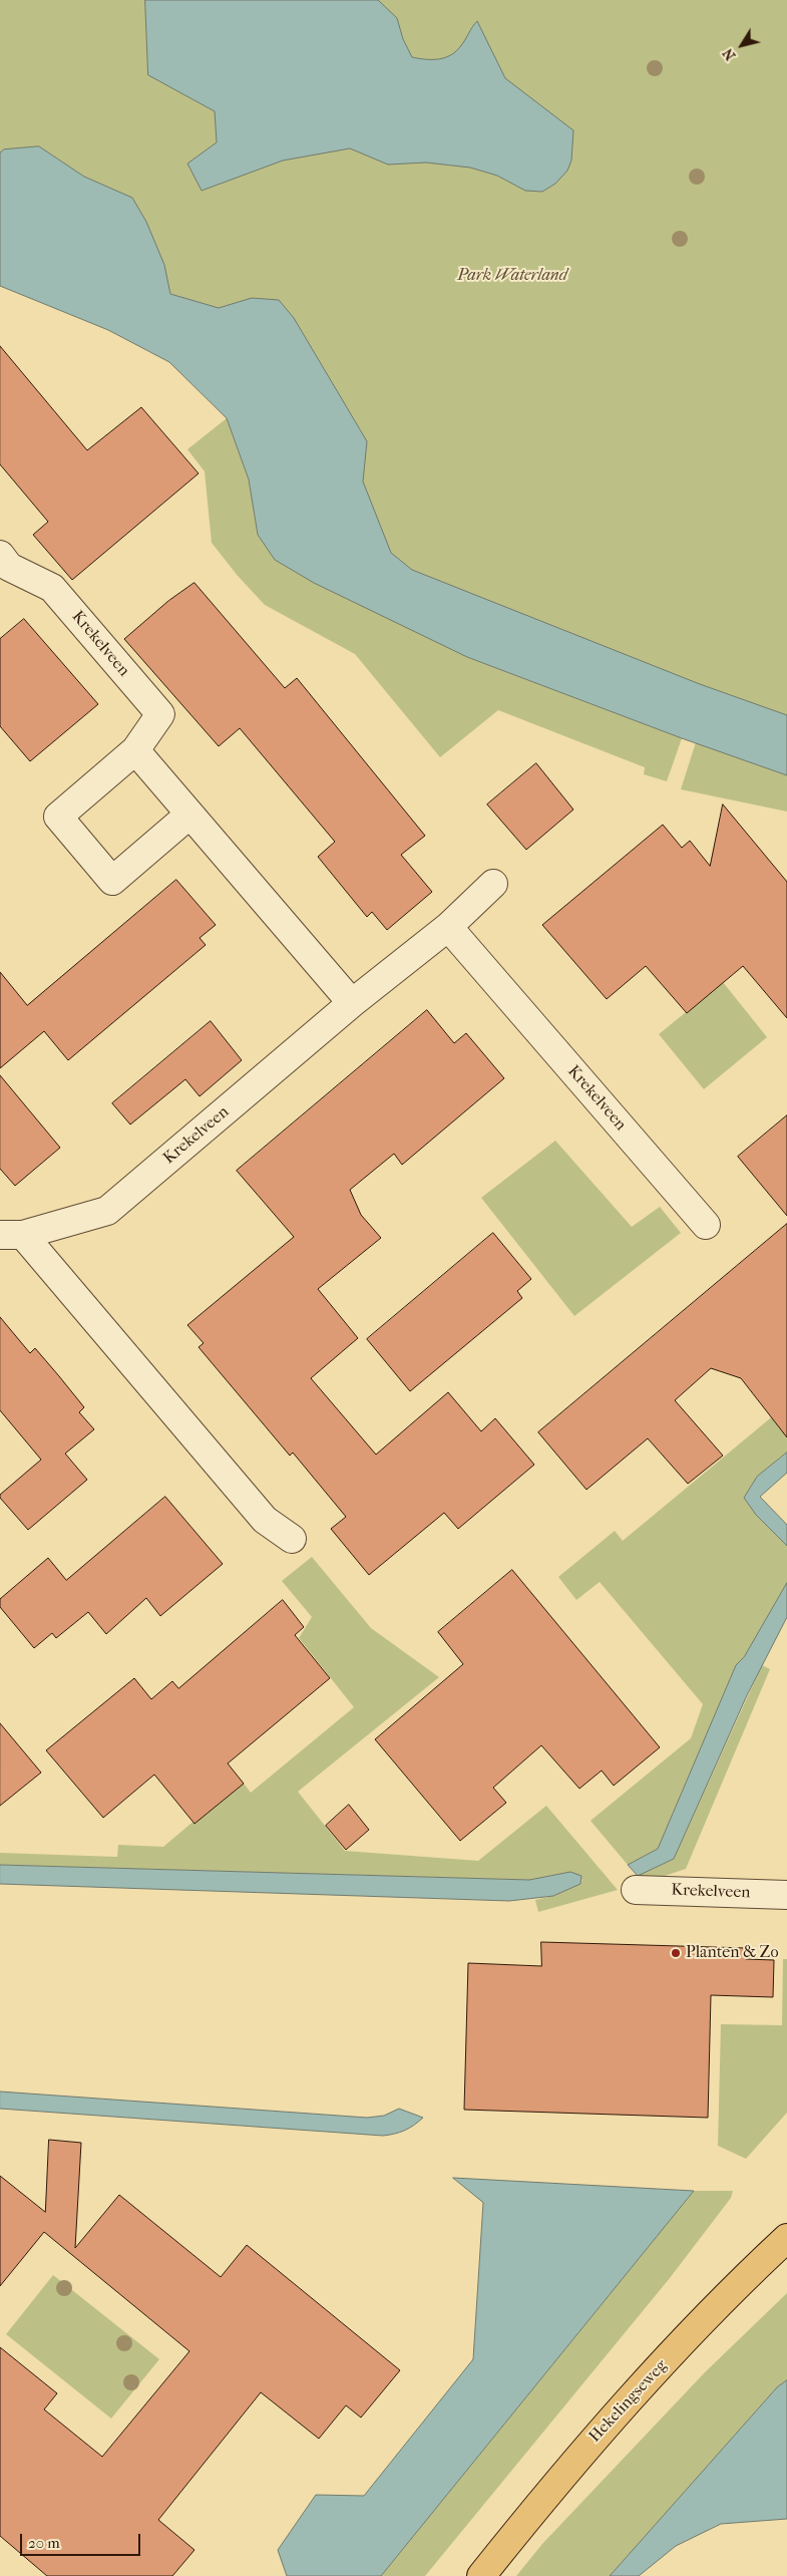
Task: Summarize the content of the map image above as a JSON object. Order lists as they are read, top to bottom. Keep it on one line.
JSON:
{"streets":{"main road":["Hekelingseweg"],"street":["Krekelveen"]},"parks":["Park Waterland"],"places":["Planten & Zo"],"scale_bar":"20 m","north":"bottom left"}
